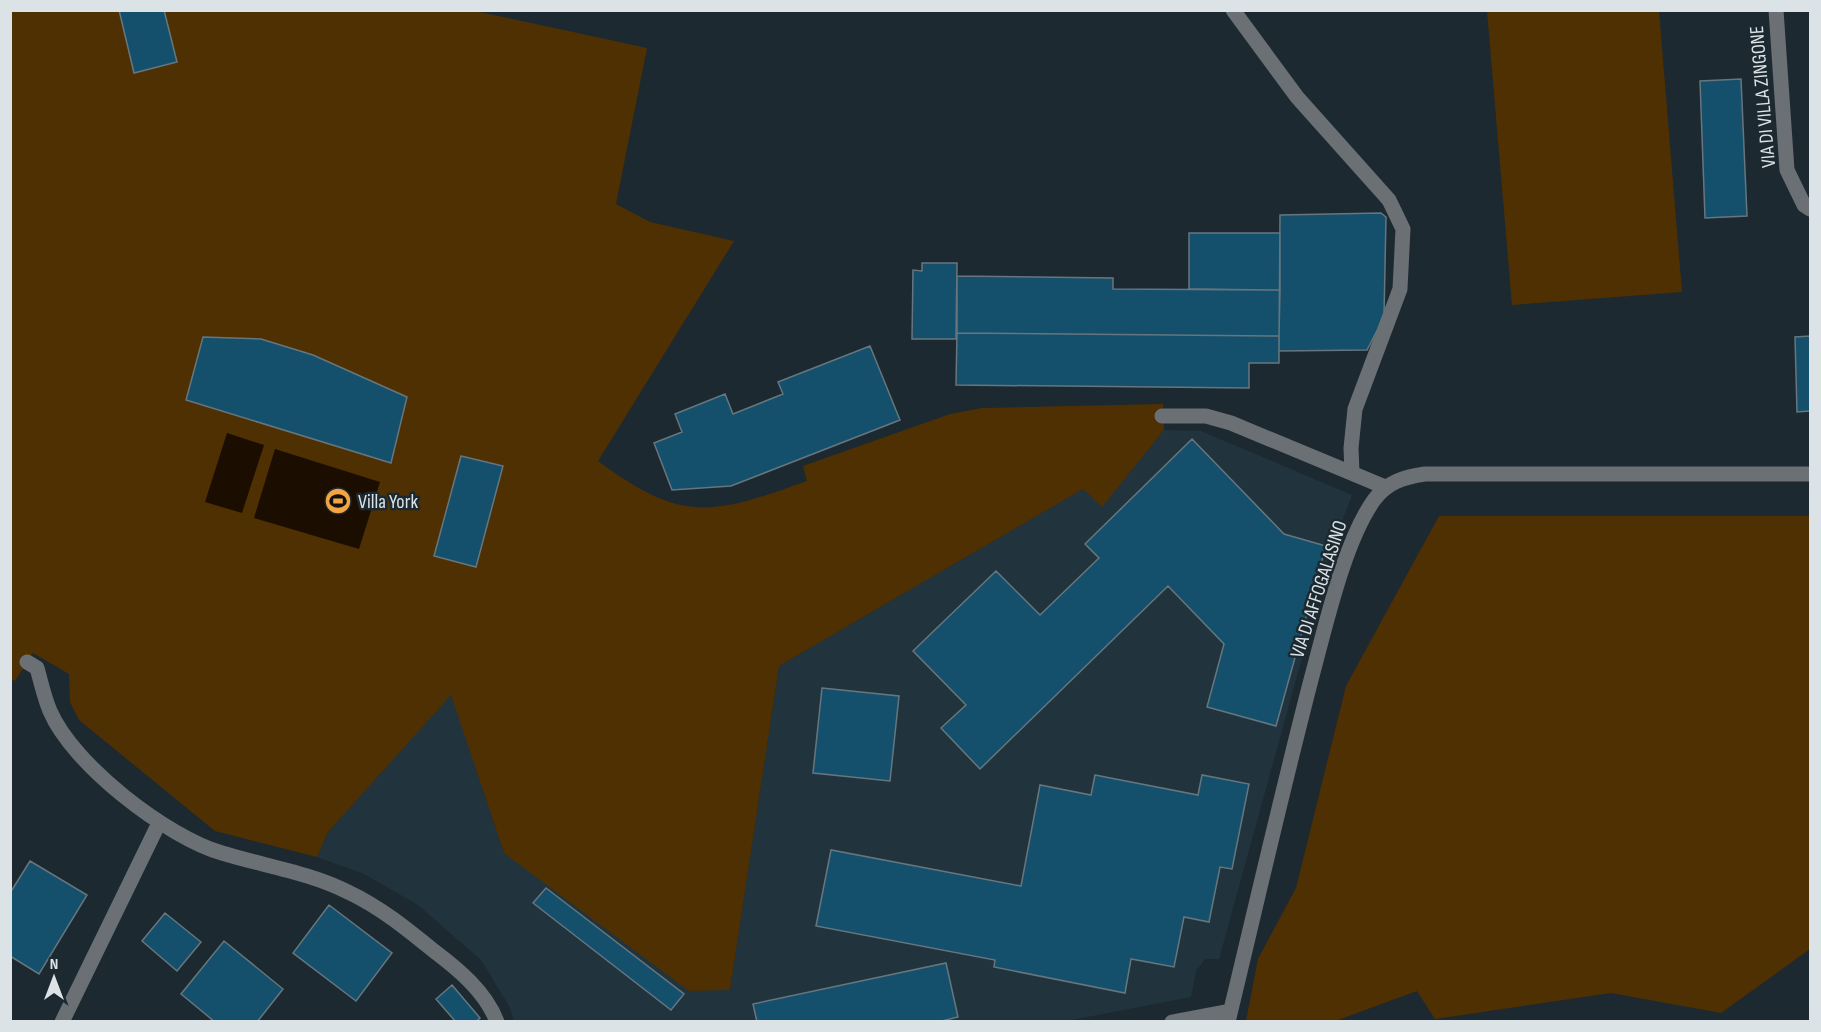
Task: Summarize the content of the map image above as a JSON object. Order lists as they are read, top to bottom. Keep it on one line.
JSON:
{"streets":{"street":["VIA DI VILLA ZINGONE","VIA DI AFFOGALASINO"]},"places":{"sports":["Villa York"]},"north":"top"}
